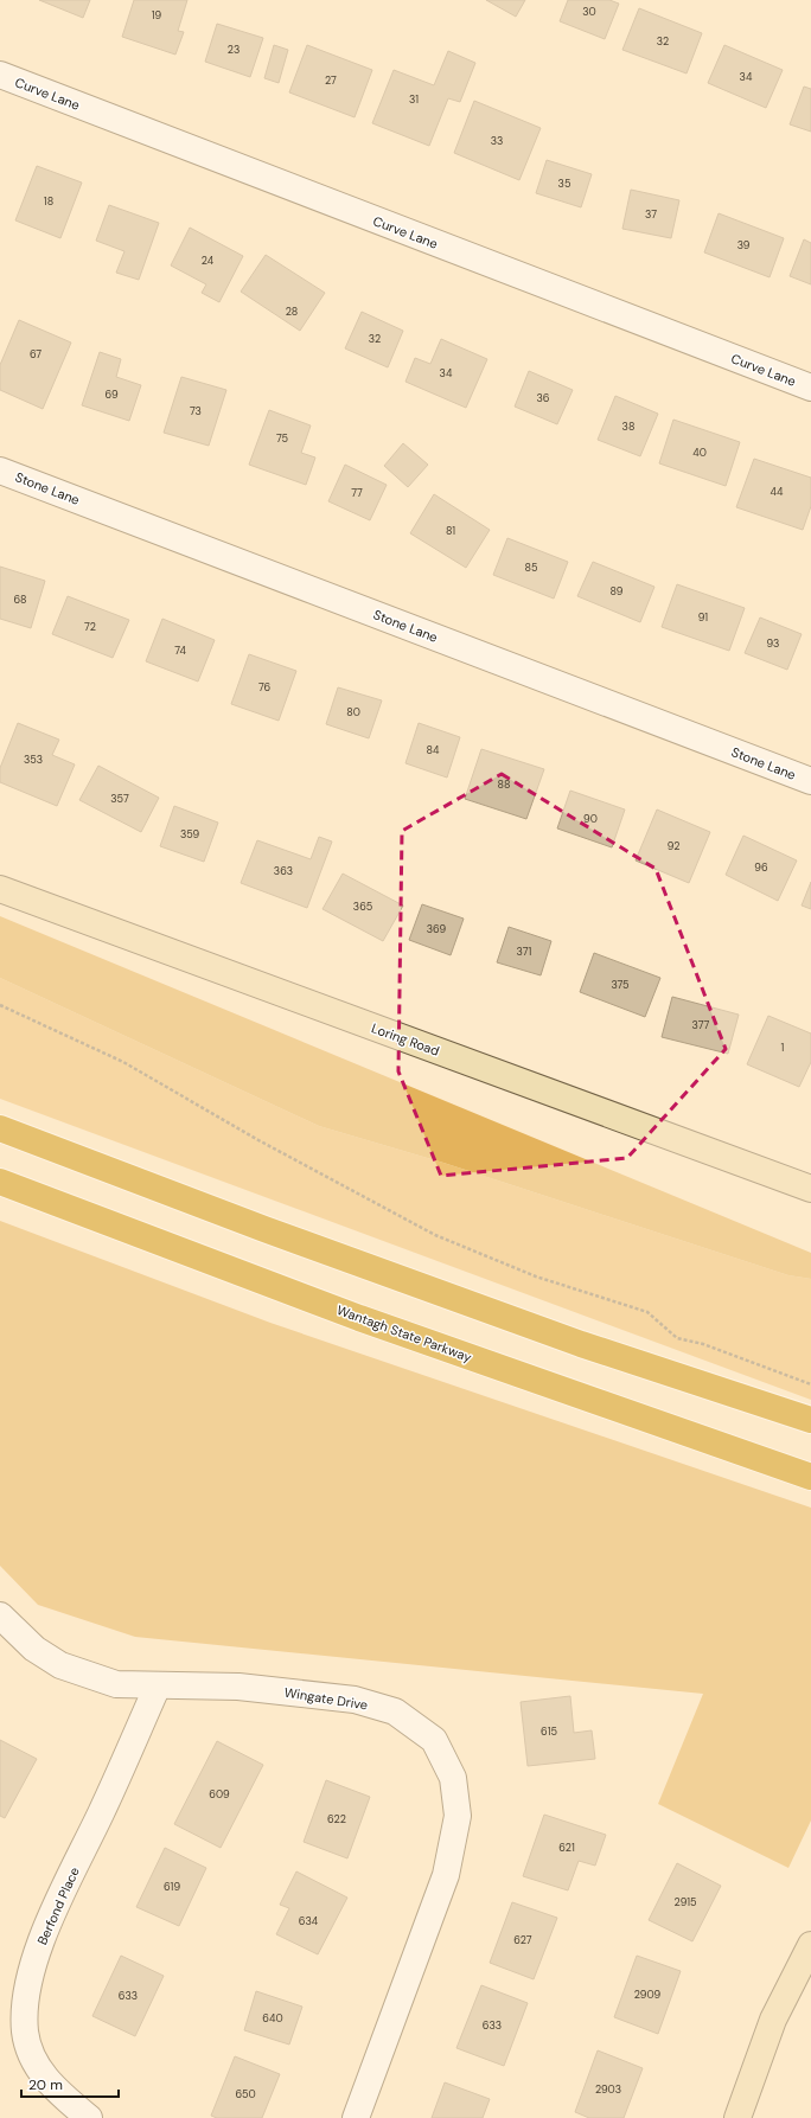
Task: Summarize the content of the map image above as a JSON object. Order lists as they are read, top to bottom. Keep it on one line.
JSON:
{"streets":{"highway":["Wantagh State Parkway"],"street":["Curve Lane","Stone Lane","Loring Road","Wingate Drive","Berfond Place"]},"crossings":[["Wingate Drive","Berfond Place"]],"house_numbers":["30","19","32","23","34","27","31","33","35","18","37","39","24","28","32","67","34","69","36","73","38","75","40","44","77","81","85","89","68","91","72","93","74","76","80","84","353","88","357","90","359","92","96","363","365","369","371","375","377","1","615","609","622","621","619","2915","634","627","2909","633","640","633","2903","650"],"scale_bar":"20 m"}
